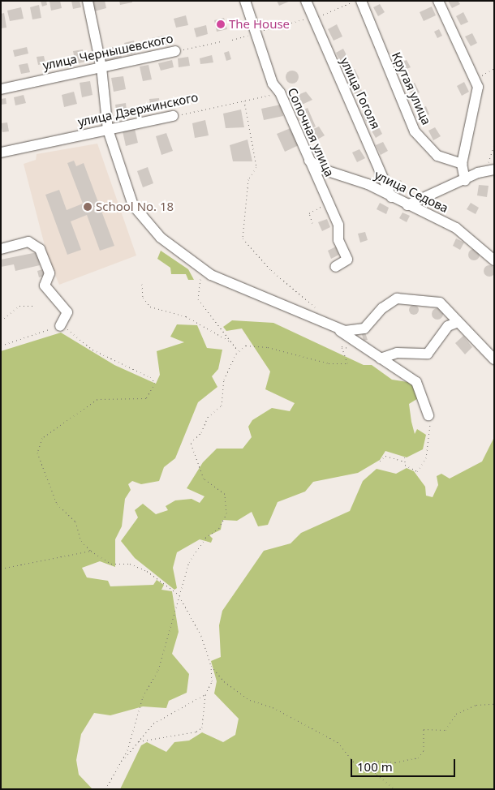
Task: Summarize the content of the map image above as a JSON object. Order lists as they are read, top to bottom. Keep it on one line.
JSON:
{"streets":{"street":["улица Чернышевского","Крутая улица","улица Гоголя","улица Дзержинского","Сопочная улица","улица Седова"]},"crossings":[["улица Гоголя","улица Седова"],["улица Дзержинского","Сопочная улица"],["Сопочная улица","улица Седова"]],"places":["The House","School No. 18"],"scale_bar":"100 m"}
